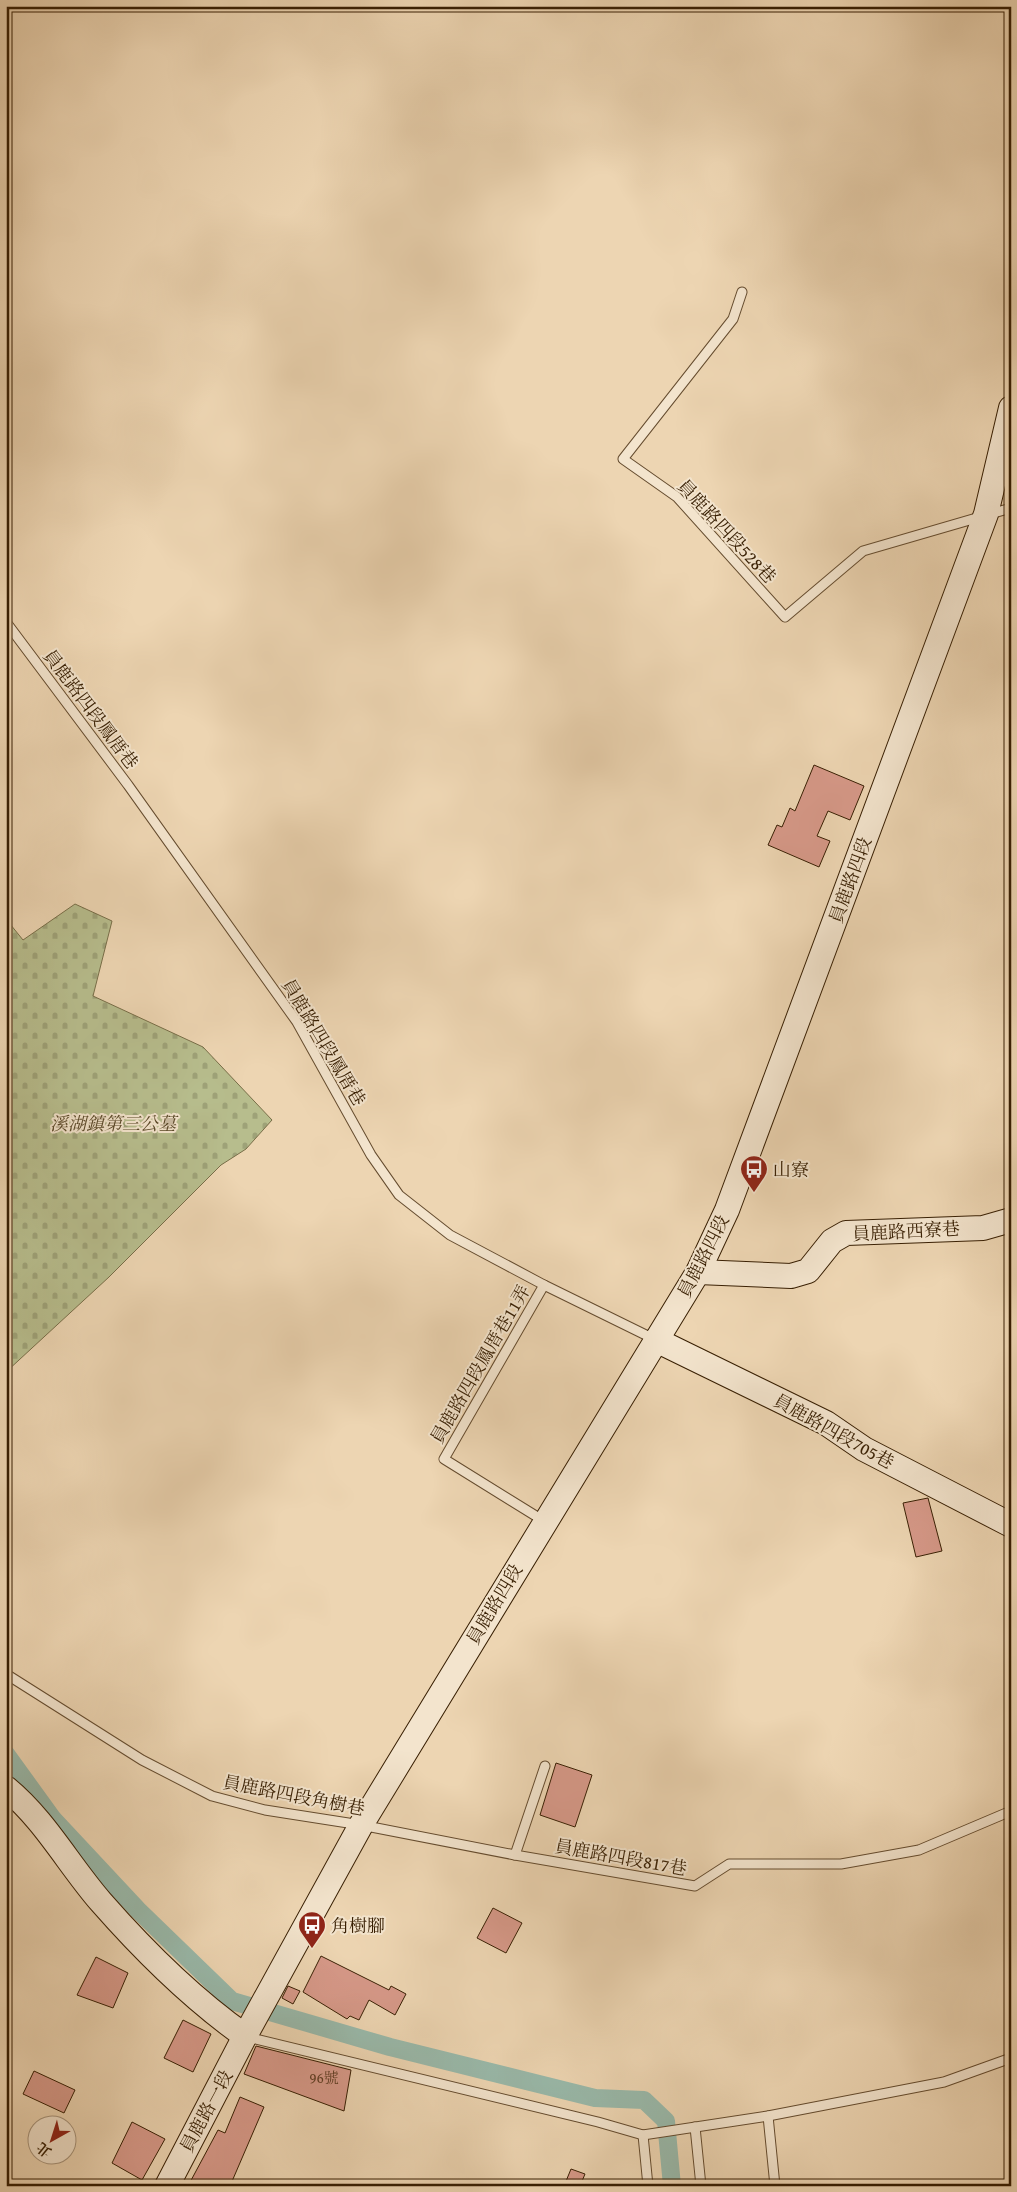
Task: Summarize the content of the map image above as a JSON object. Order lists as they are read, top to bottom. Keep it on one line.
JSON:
{"streets":{"main road":["員鹿路四段","員鹿路西寮巷","員鹿路四段705巷","員鹿路一段"],"lane":["員鹿路四段528巷","員鹿路四段鳳厝巷","員鹿路四段鳳厝巷11弄","員鹿路四段角樹巷","員鹿路四段817巷"]},"crossings":[["員鹿路四段528巷","員鹿路四段"],["員鹿路四段鳳厝巷","員鹿路四段"],["員鹿路四段鳳厝巷","員鹿路四段鳳厝巷11弄"],["員鹿路四段鳳厝巷","員鹿路四段705巷"],["員鹿路四段","員鹿路西寮巷"],["員鹿路四段","員鹿路四段鳳厝巷11弄"],["員鹿路四段","員鹿路四段705巷"],["員鹿路四段","員鹿路四段角樹巷"],["員鹿路四段","員鹿路一段"],["員鹿路四段角樹巷","員鹿路四段817巷"]],"parks":["溪湖鎮第三公墓"],"places":{"bus stop":["山寮","角樹腳"]},"house_numbers":["96號"],"north":"bottom left"}
